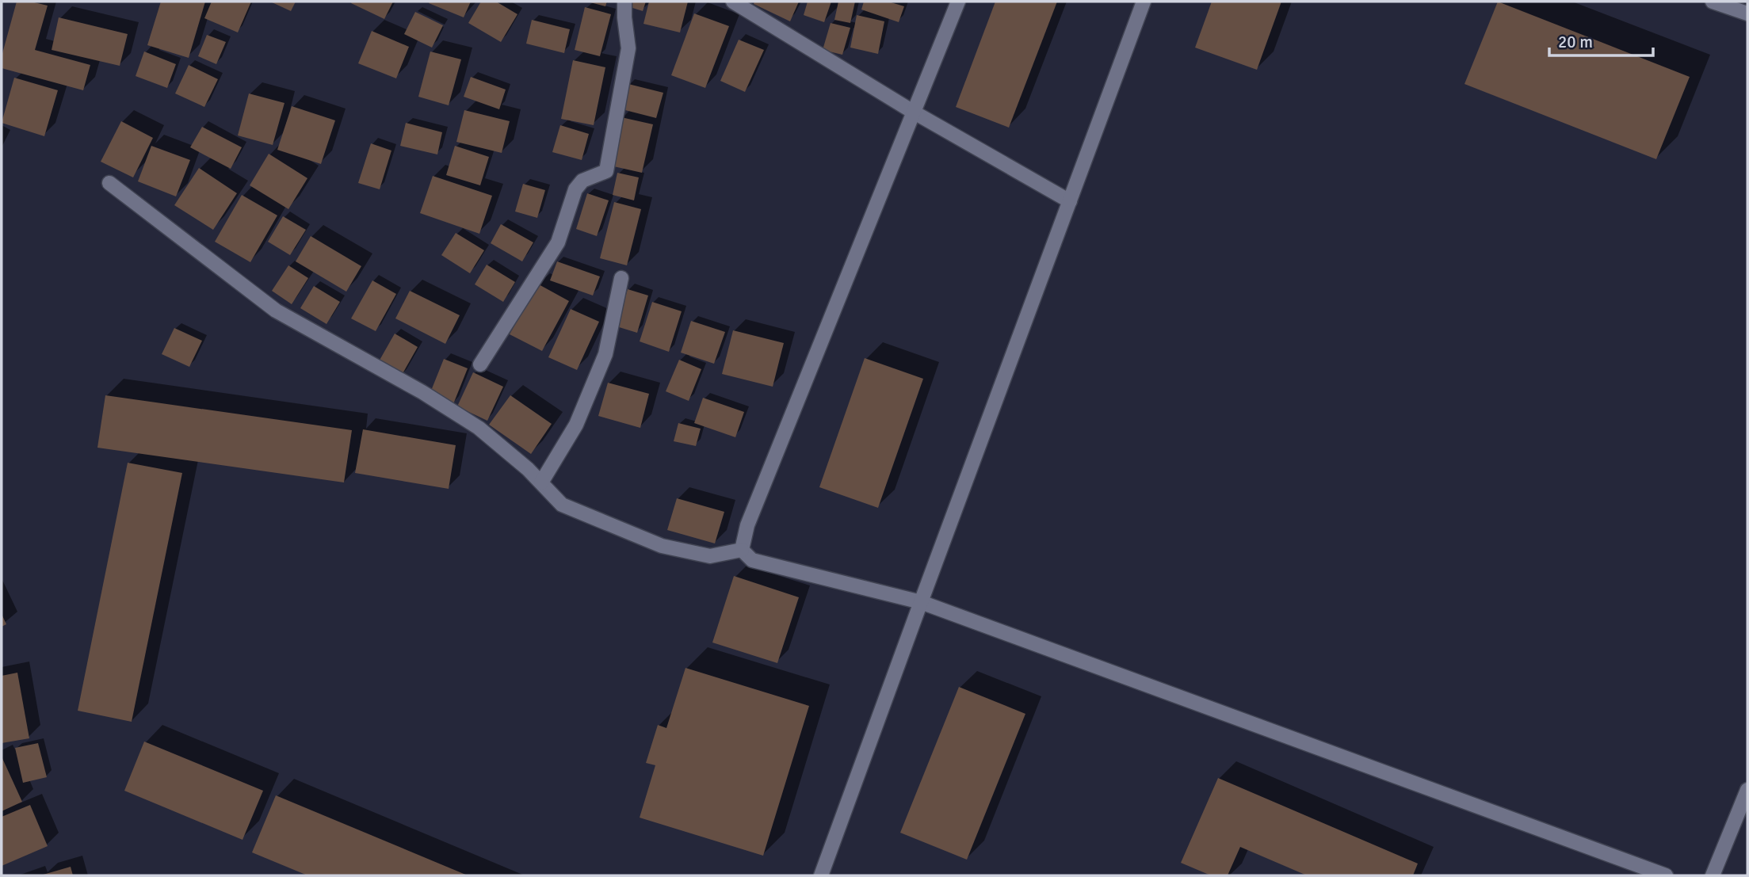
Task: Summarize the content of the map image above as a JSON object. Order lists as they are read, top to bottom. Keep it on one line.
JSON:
{"scale_bar":"20 m"}
